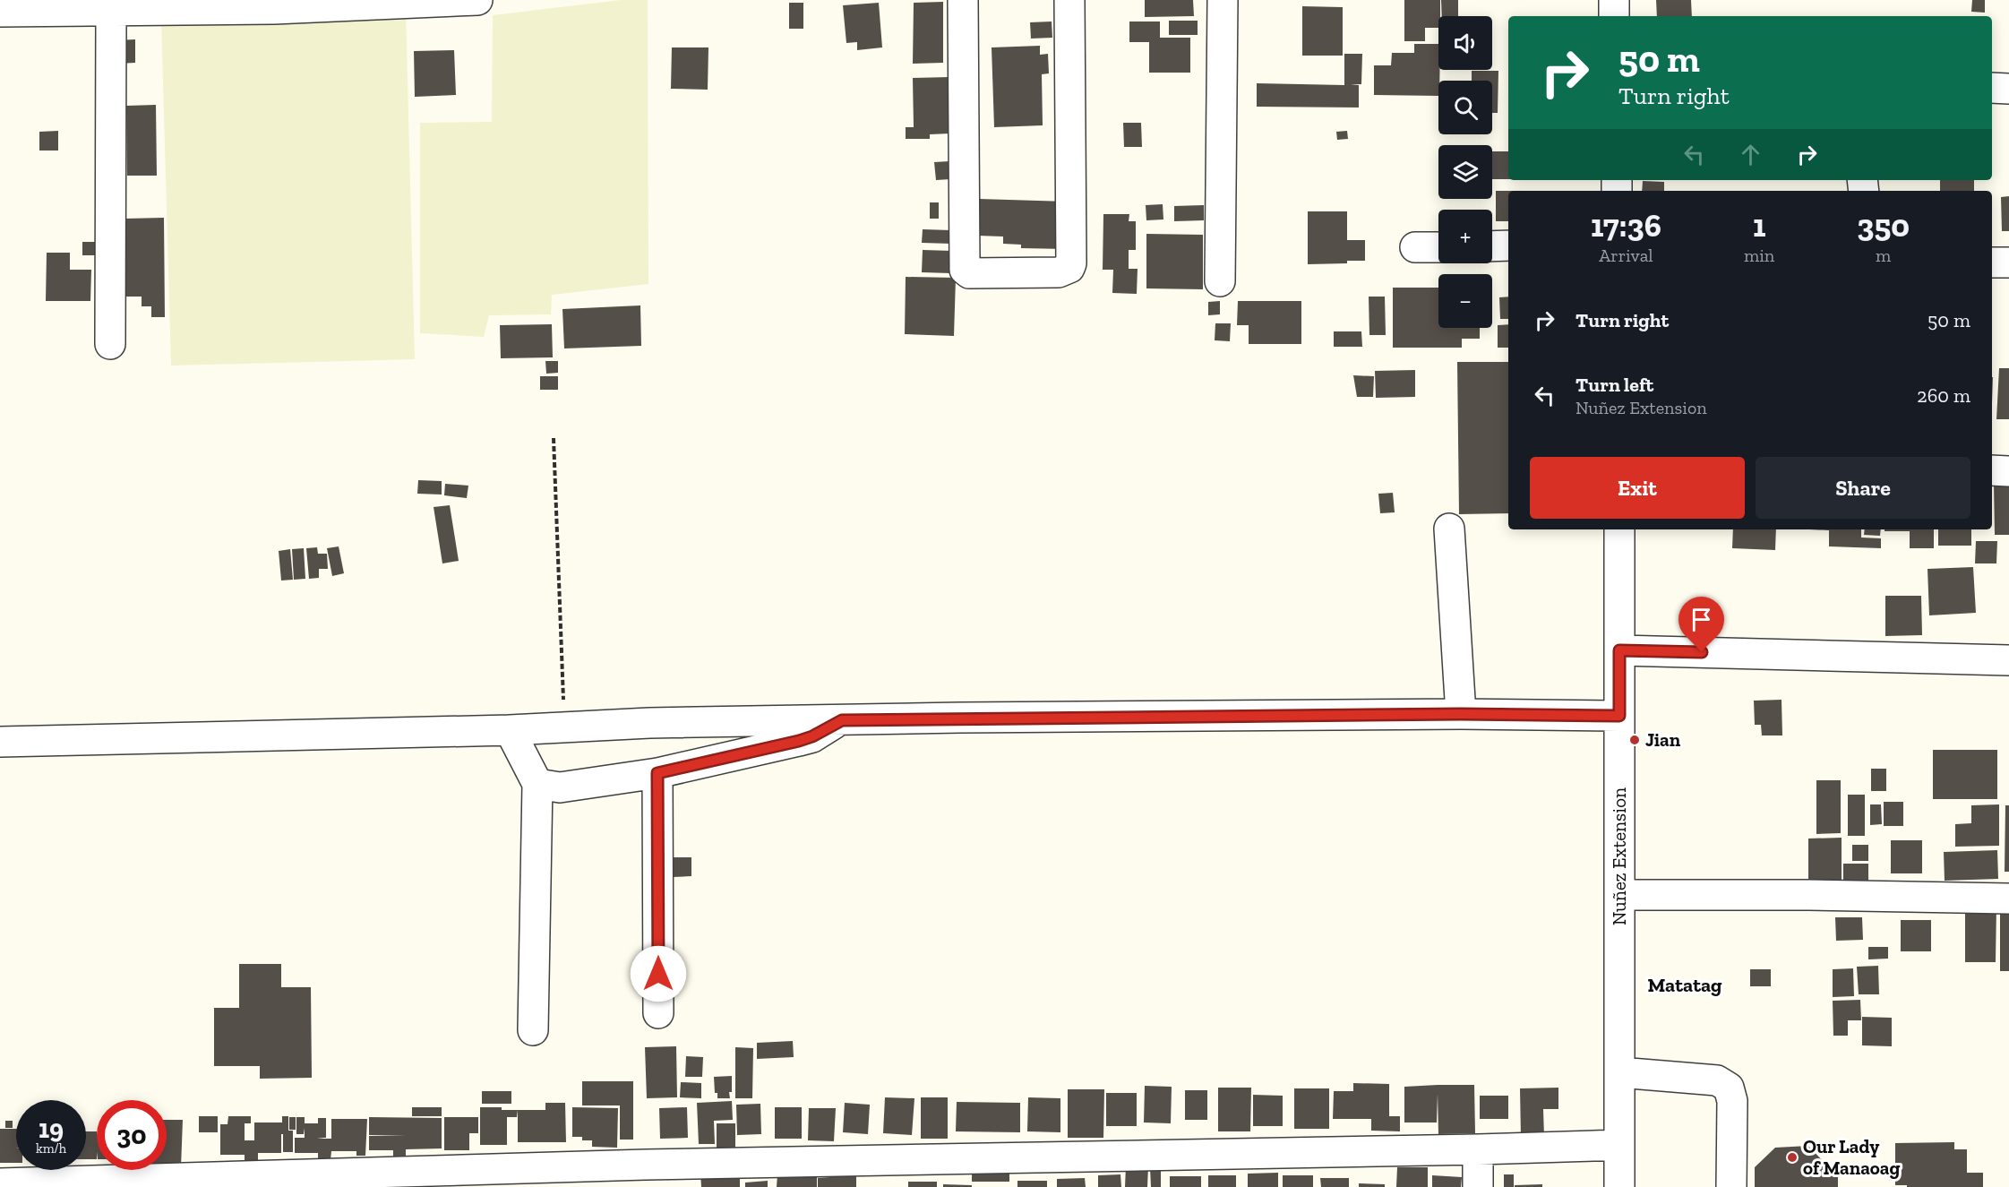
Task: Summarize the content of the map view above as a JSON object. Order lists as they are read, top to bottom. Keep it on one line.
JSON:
{"streets":{"street":["Nuñez Extension"]},"districts":["Matatag"],"places":["Jian","Our Lady of Manaoag"],"page":{"map_buttons":["+","−"],"turn":["50 m","Turn right"],"eta":["17:36","Arrival","1","min","350","m"],"list":[{"name":"Turn right","value":"50 m"},{"name":"Turn left","note":"Nuñez Extension","value":"260 m"}],"buttons":["Exit","Share"],"speed":"19 km/h","limit":"30"}}
